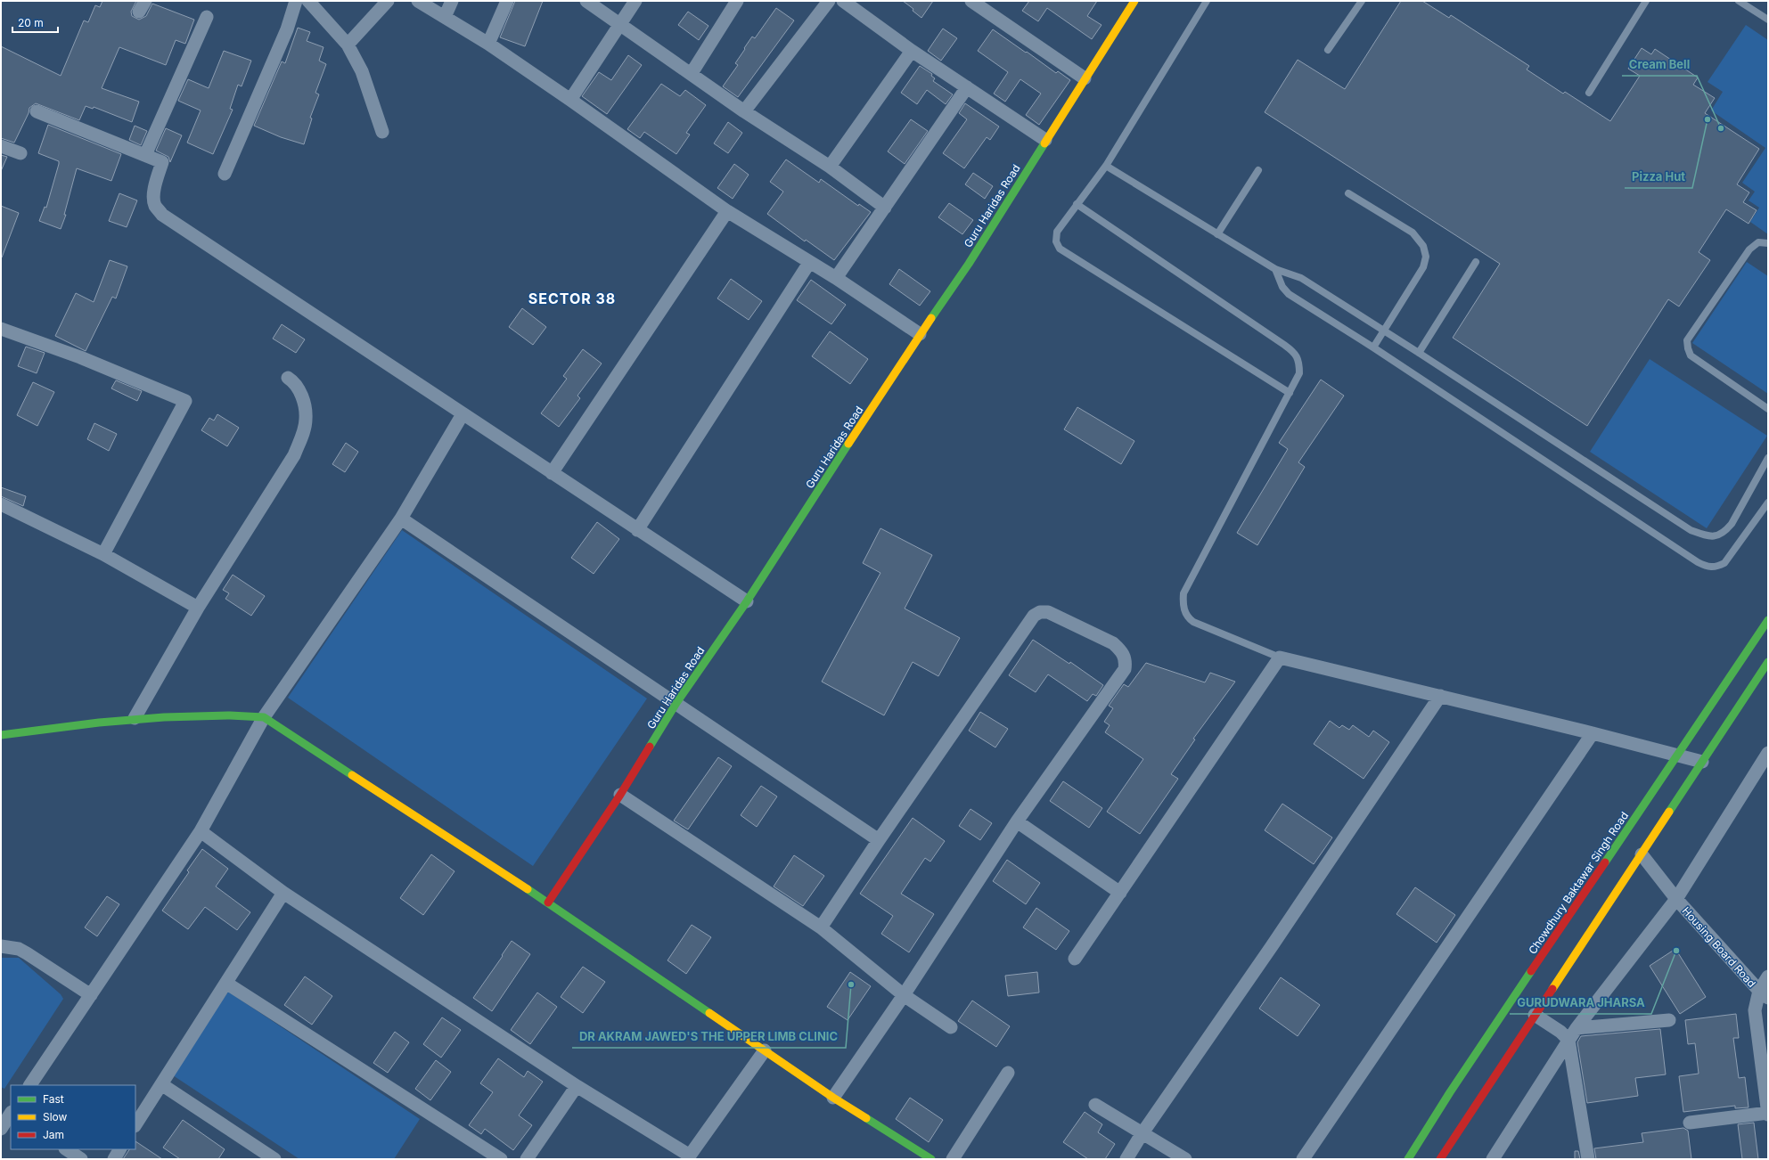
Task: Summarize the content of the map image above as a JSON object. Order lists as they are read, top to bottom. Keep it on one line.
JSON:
{"streets":{"street":["Guru Haridas Road","Chowdhury Baktawar Singh Road","Housing Board Road"]},"districts":["SECTOR 38"],"places":["Pizza Hut","Cream Bell","GURUDWARA JHARSA","DR AKRAM JAWED'S THE UPPER LIMB CLINIC"],"legend":["Fast","Slow","Jam"],"scale_bar":"20 m"}
